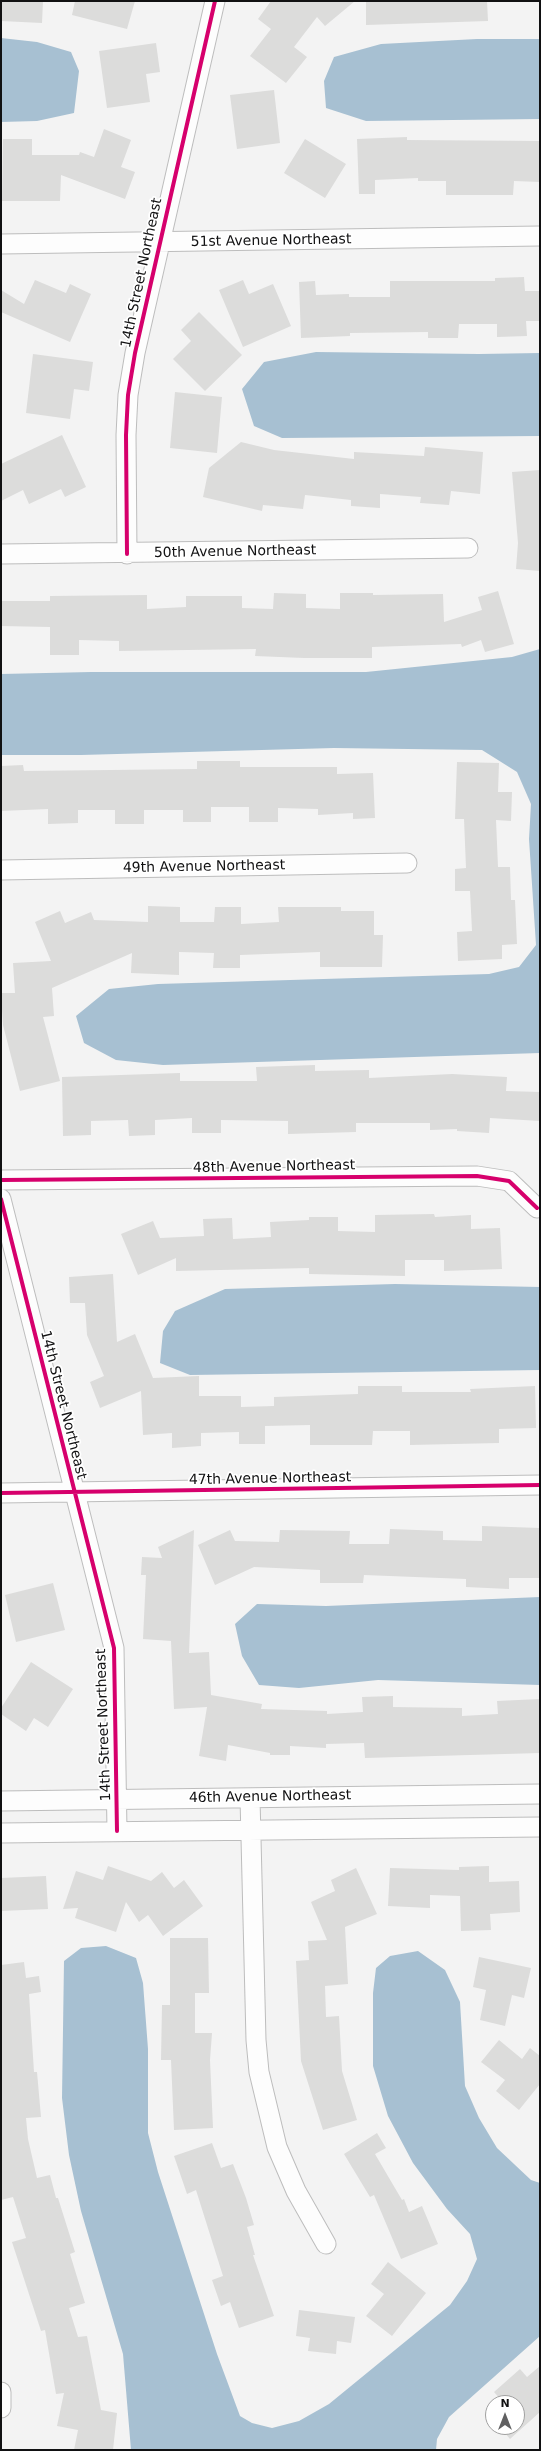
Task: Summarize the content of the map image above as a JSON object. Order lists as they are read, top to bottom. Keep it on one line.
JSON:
{"streets":{"street":["51st Avenue Northeast","14th Street Northeast","50th Avenue Northeast","49th Avenue Northeast","48th Avenue Northeast","47th Avenue Northeast","46th Avenue Northeast"]},"crossings":[["51st Avenue Northeast","14th Street Northeast"],["14th Street Northeast","50th Avenue Northeast"],["14th Street Northeast","47th Avenue Northeast"],["14th Street Northeast","46th Avenue Northeast"]],"north":"top"}
